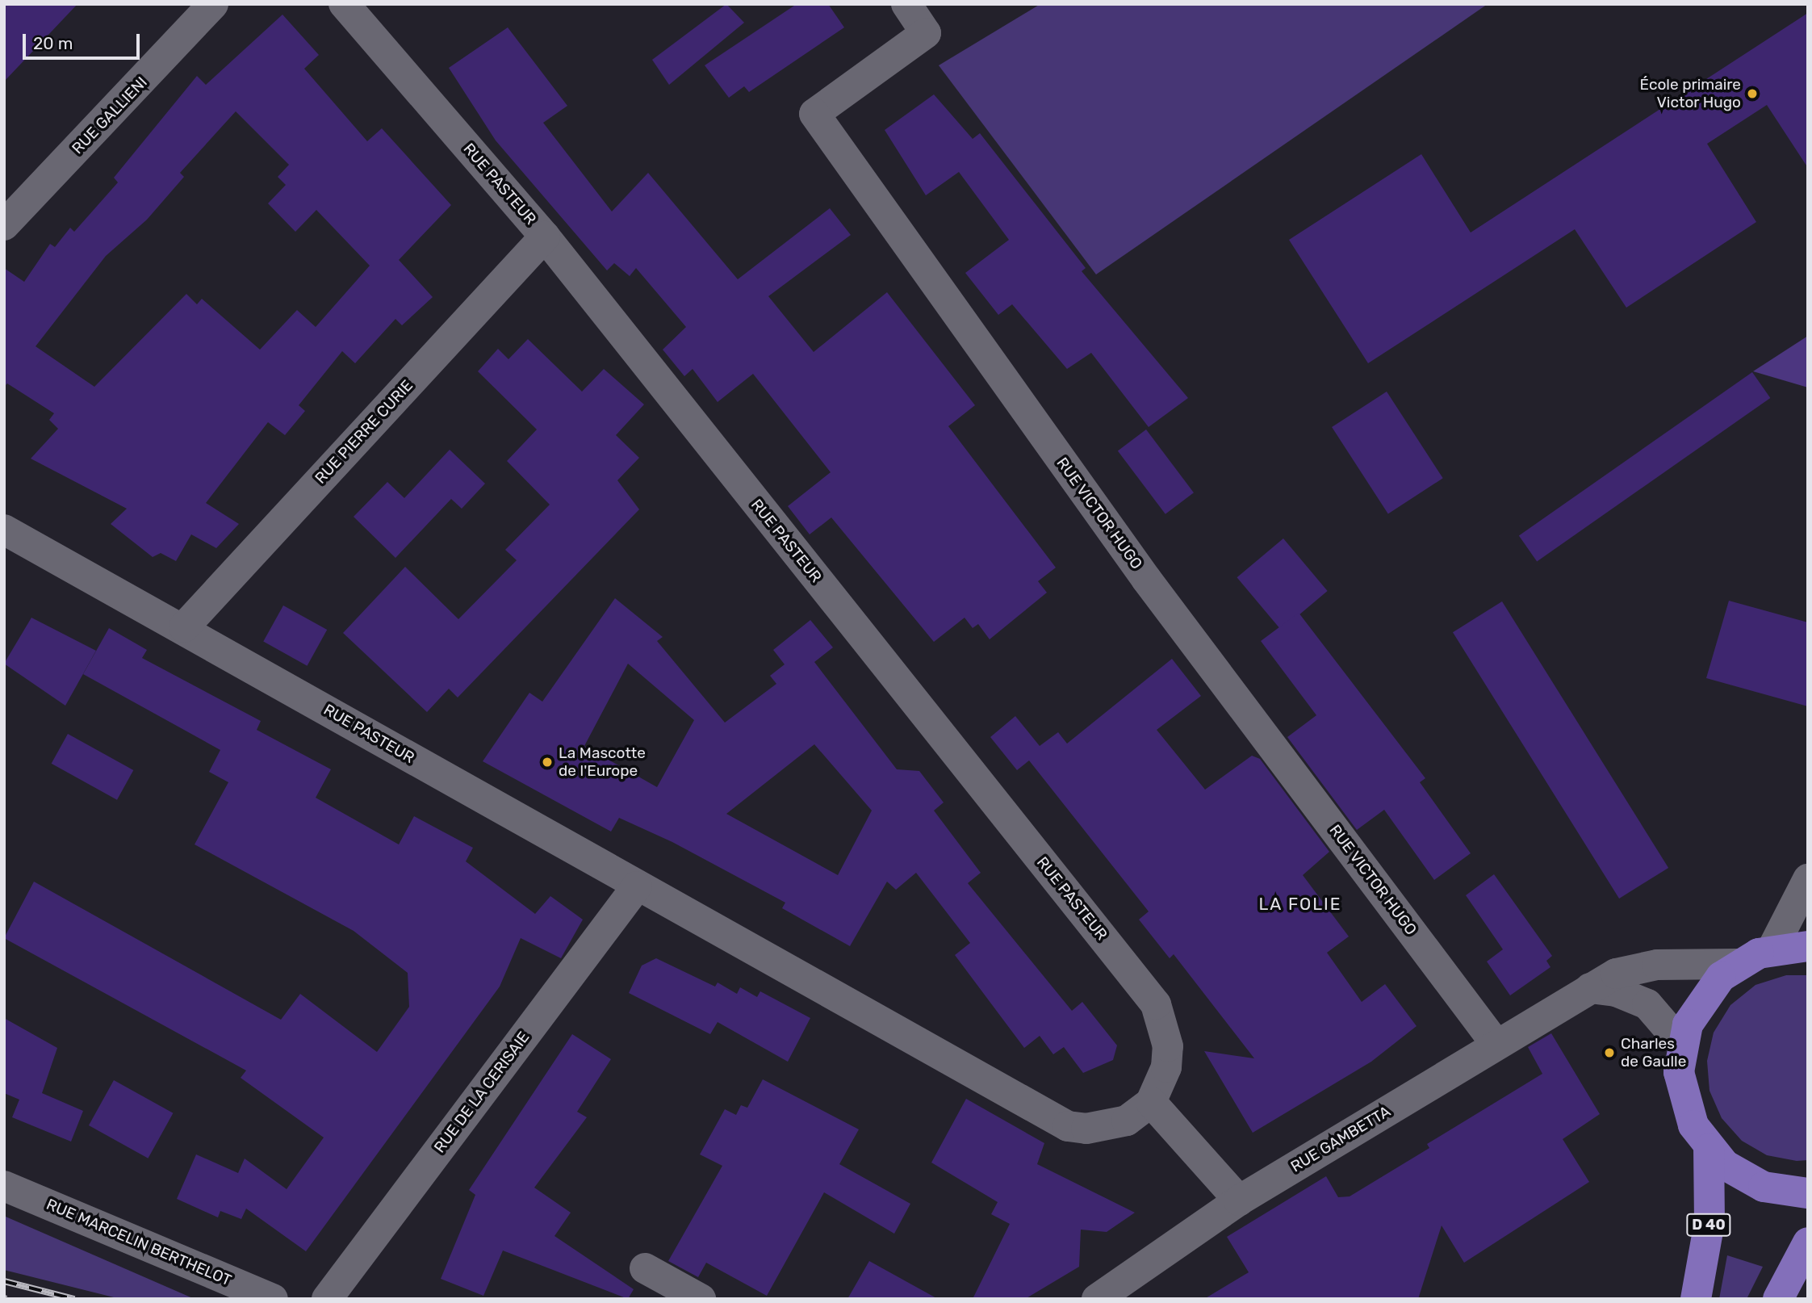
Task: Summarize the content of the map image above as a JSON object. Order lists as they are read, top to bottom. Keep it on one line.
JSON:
{"streets":{"main road":["D 40"],"street":["RUE GALLIENI","RUE PASTEUR","RUE PIERRE CURIE","RUE VICTOR HUGO","RUE DE LA CERISAIE","RUE GAMBETTA","RUE MARCELIN BERTHELOT"]},"crossings":[["RUE PASTEUR","RUE PIERRE CURIE"],["RUE PASTEUR","RUE DE LA CERISAIE"],["RUE VICTOR HUGO","RUE GAMBETTA"]],"districts":["LA FOLIE"],"places":["École primaire Victor Hugo","La Mascotte de l'Europe","Charles de Gaulle"],"scale_bar":"20 m"}
